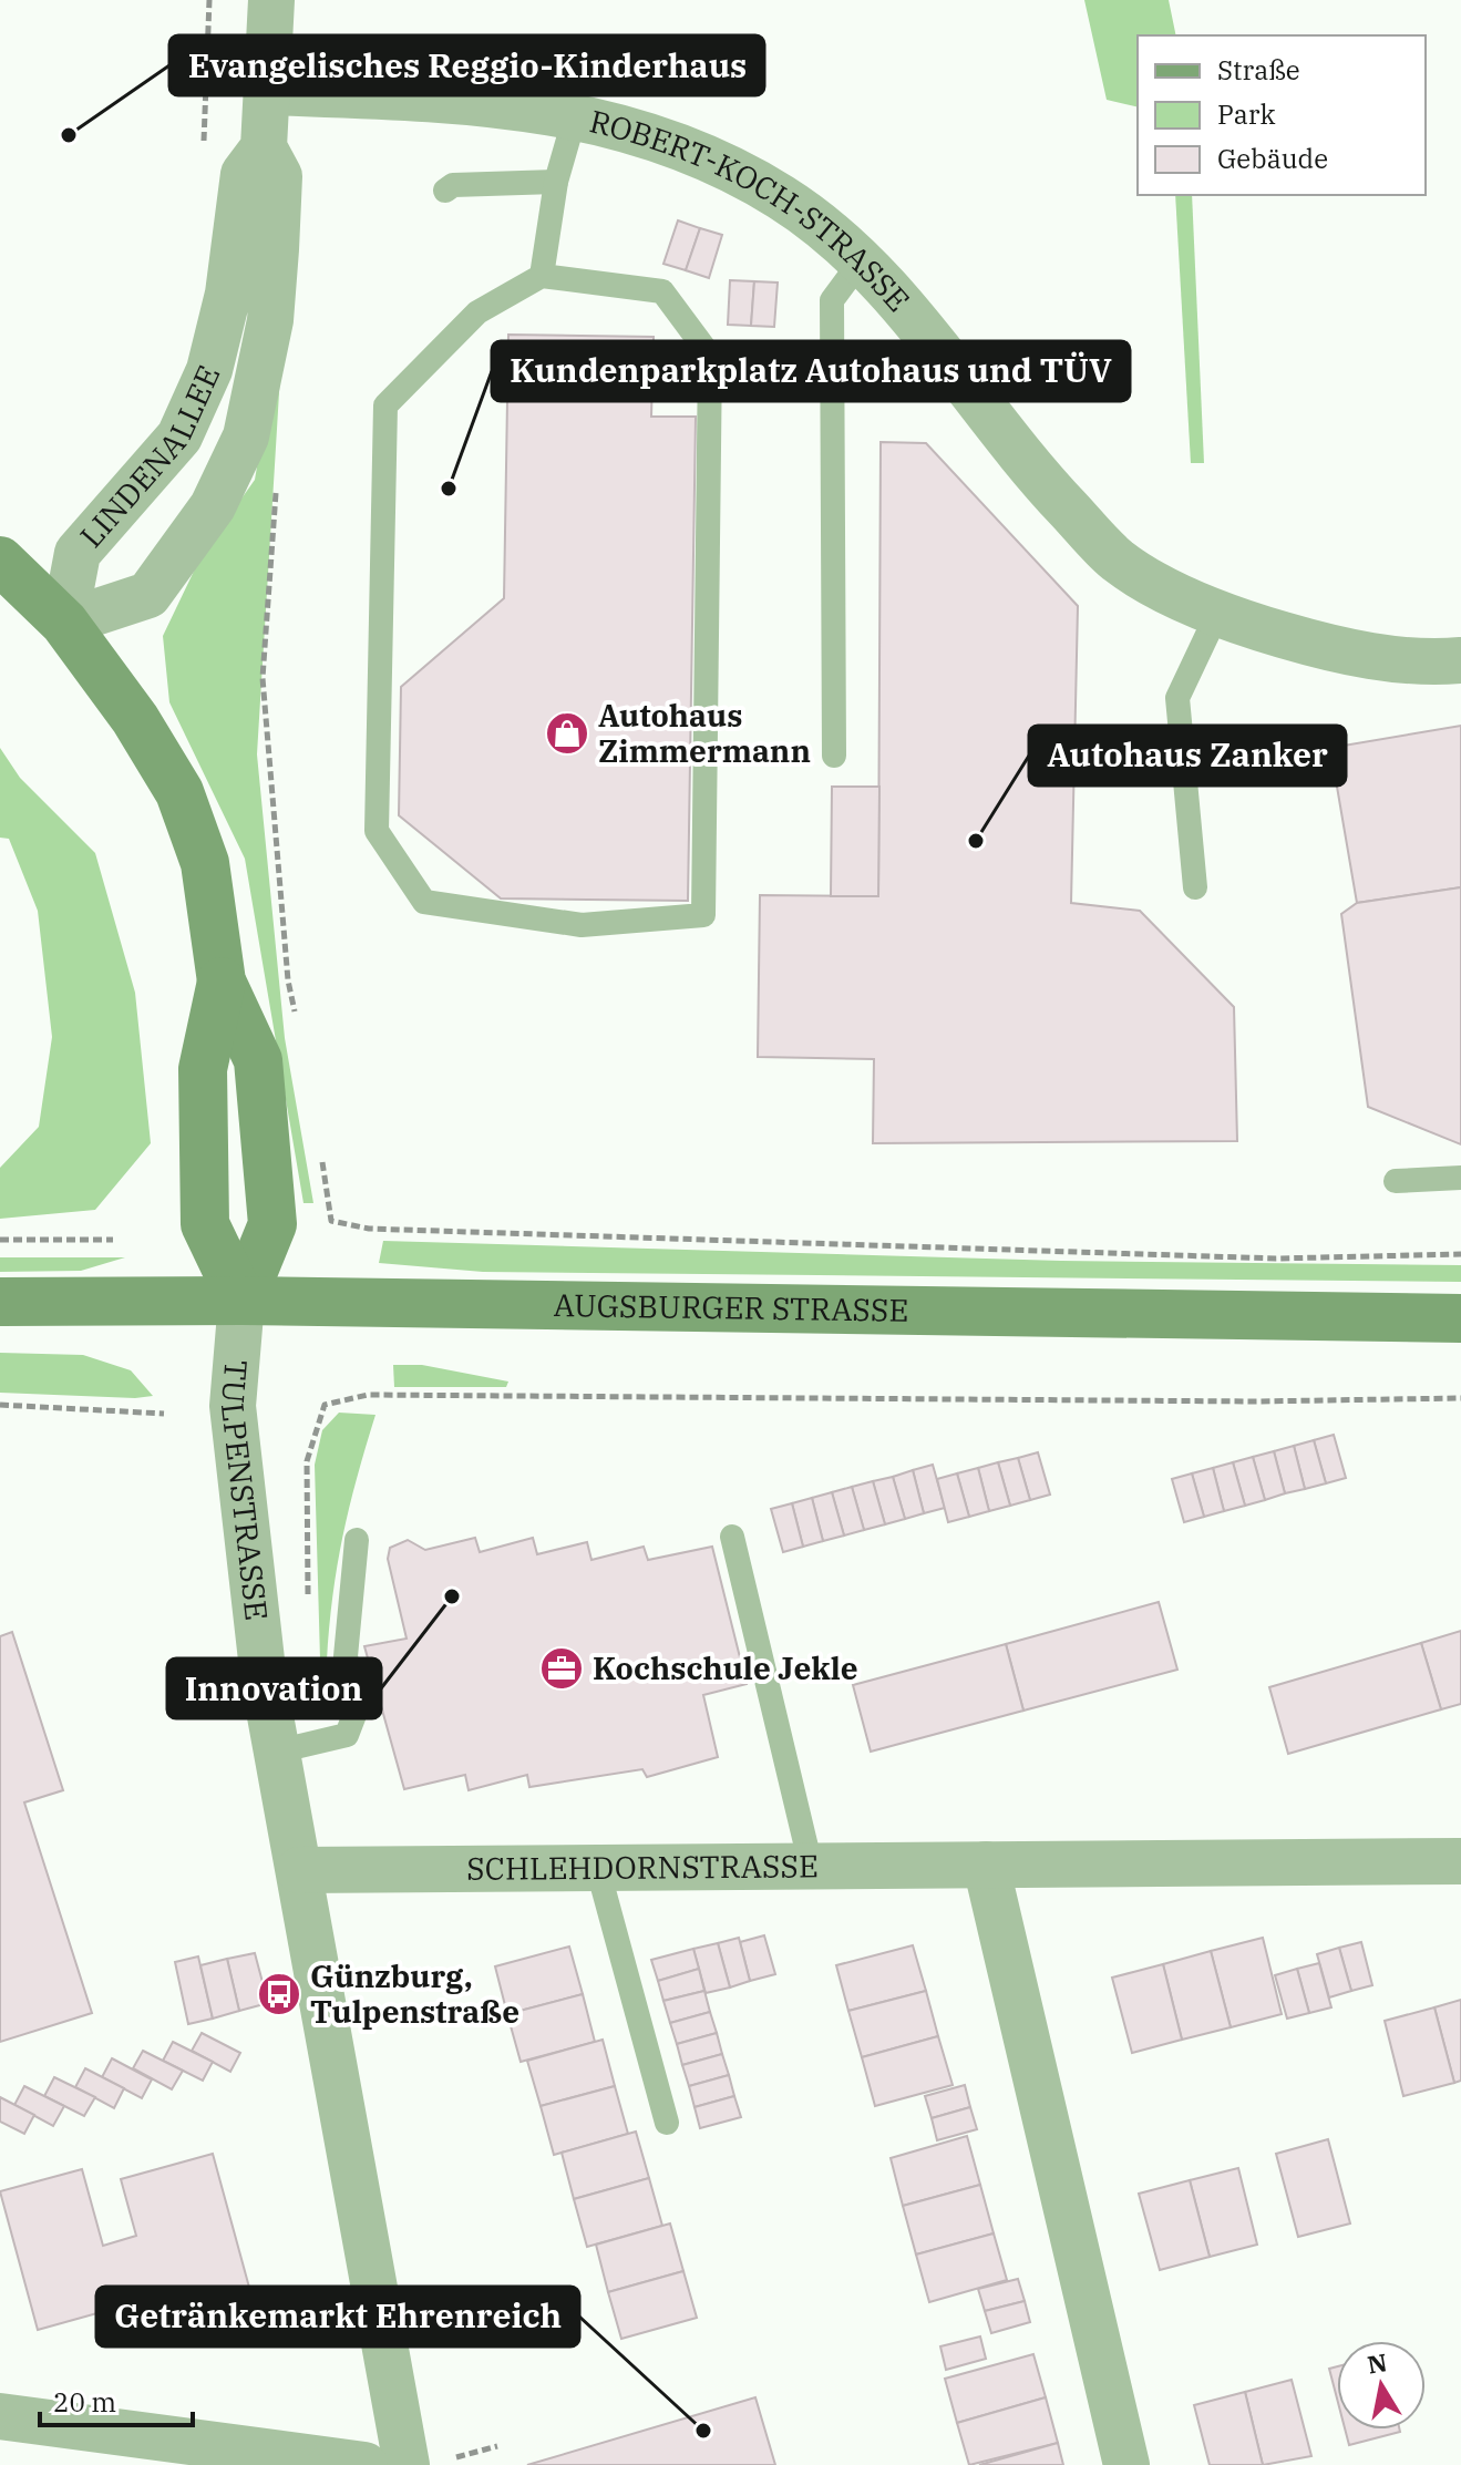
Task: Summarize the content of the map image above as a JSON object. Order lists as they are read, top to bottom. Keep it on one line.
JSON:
{"streets":{"main road":["AUGSBURGER STRASSE"],"street":["ROBERT-KOCH-STRASSE","LINDENALLEE","TULPENSTRASSE","SCHLEHDORNSTRASSE"]},"crossings":[["ROBERT-KOCH-STRASSE","LINDENALLEE"],["AUGSBURGER STRASSE","TULPENSTRASSE"],["TULPENSTRASSE","SCHLEHDORNSTRASSE"]],"places":{"other":["Evangelisches Reggio-Kinderhaus","Kundenparkplatz Autohaus und TÜV","Autohaus Zanker","Innovation","Getränkemarkt Ehrenreich"],"shop":["Autohaus Zimmermann"],"office":["Kochschule Jekle"],"bus stop":["Günzburg, Tulpenstraße"]},"legend":["Straße","Park","Gebäude"],"scale_bar":"20 m","north":"top"}
